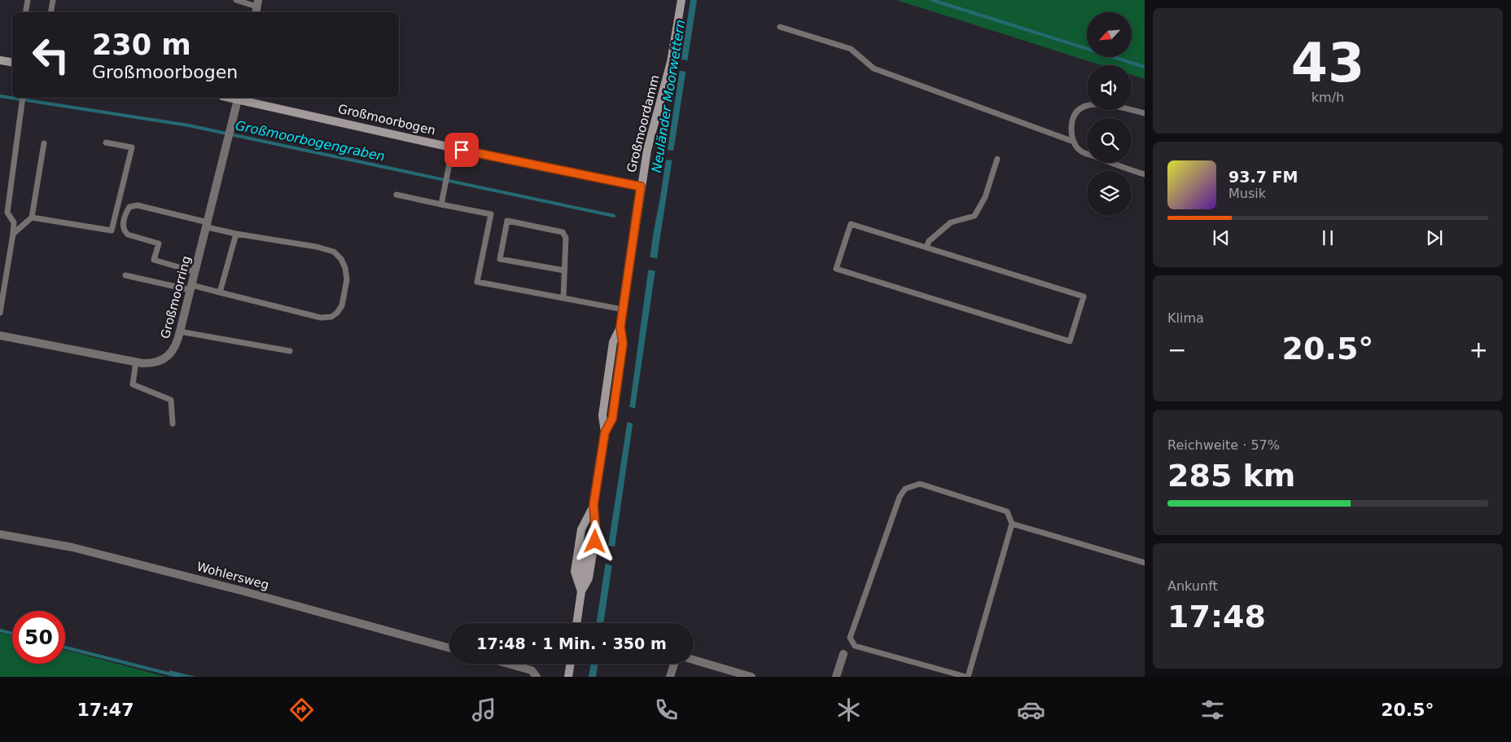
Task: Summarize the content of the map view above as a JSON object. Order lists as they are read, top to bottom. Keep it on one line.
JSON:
{"streets":{"main road":["Großmoorbogen","Großmoordamm"],"street":["Großmoorring","Wohlersweg"]},"crossings":[["Großmoorbogen","Großmoordamm"]],"water":["Neuländer Moorwettern","Großmoorbogengraben"],"north":"bottom left","page":{"tile":[["43","km/h"],"Klima",["Reichweite · 57%","285 km"],["Ankunft","17:48"]],"turn":["230 m","Großmoorbogen"],"song":["93.7 FM","Musik"],"heat":["−","20.5°","+"],"limit":"50","trip":"17:48 · 1 Min. · 350 m","tabs":["17:47","20.5°"]}}
